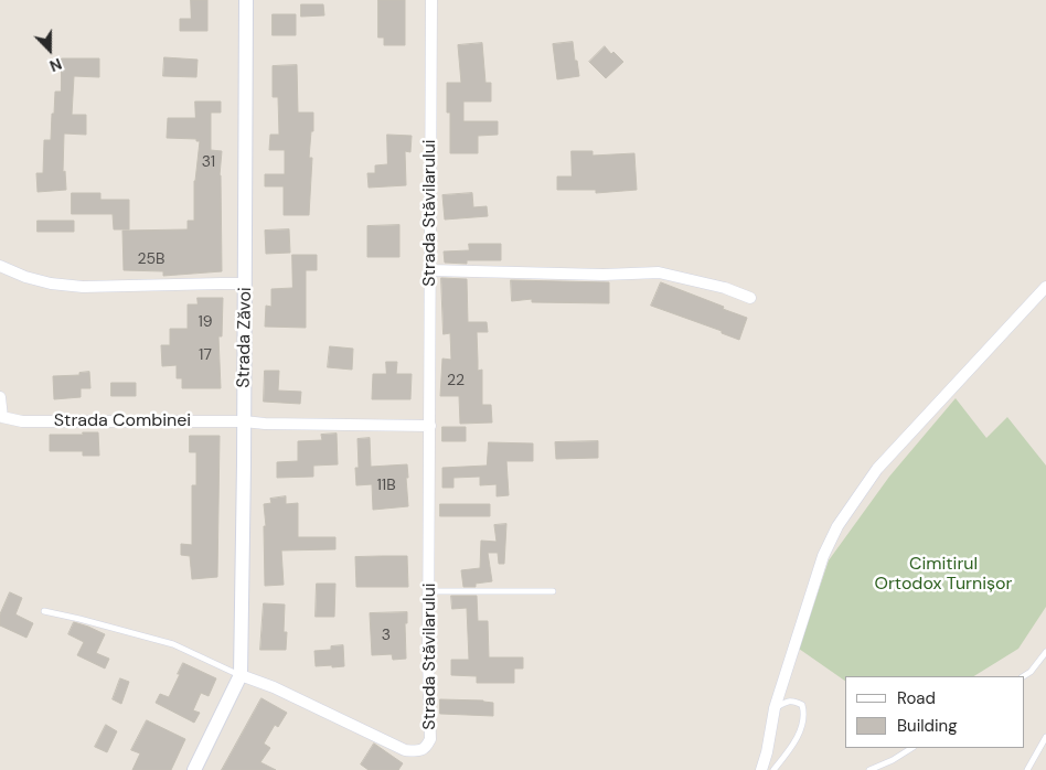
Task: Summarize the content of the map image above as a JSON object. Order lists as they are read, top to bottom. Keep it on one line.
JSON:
{"streets":{"street":["Strada Stăvilarului","Strada Zăvoi","Strada Combinei"]},"crossings":[["Strada Stăvilarului","Strada Zăvoi"],["Strada Zăvoi","Strada Combinei"]],"parks":["Cimitirul Ortodox Turnișor"],"house_numbers":["31","25B","19","17","22","11B","3"],"legend":["Road","Building"],"north":"bottom"}
